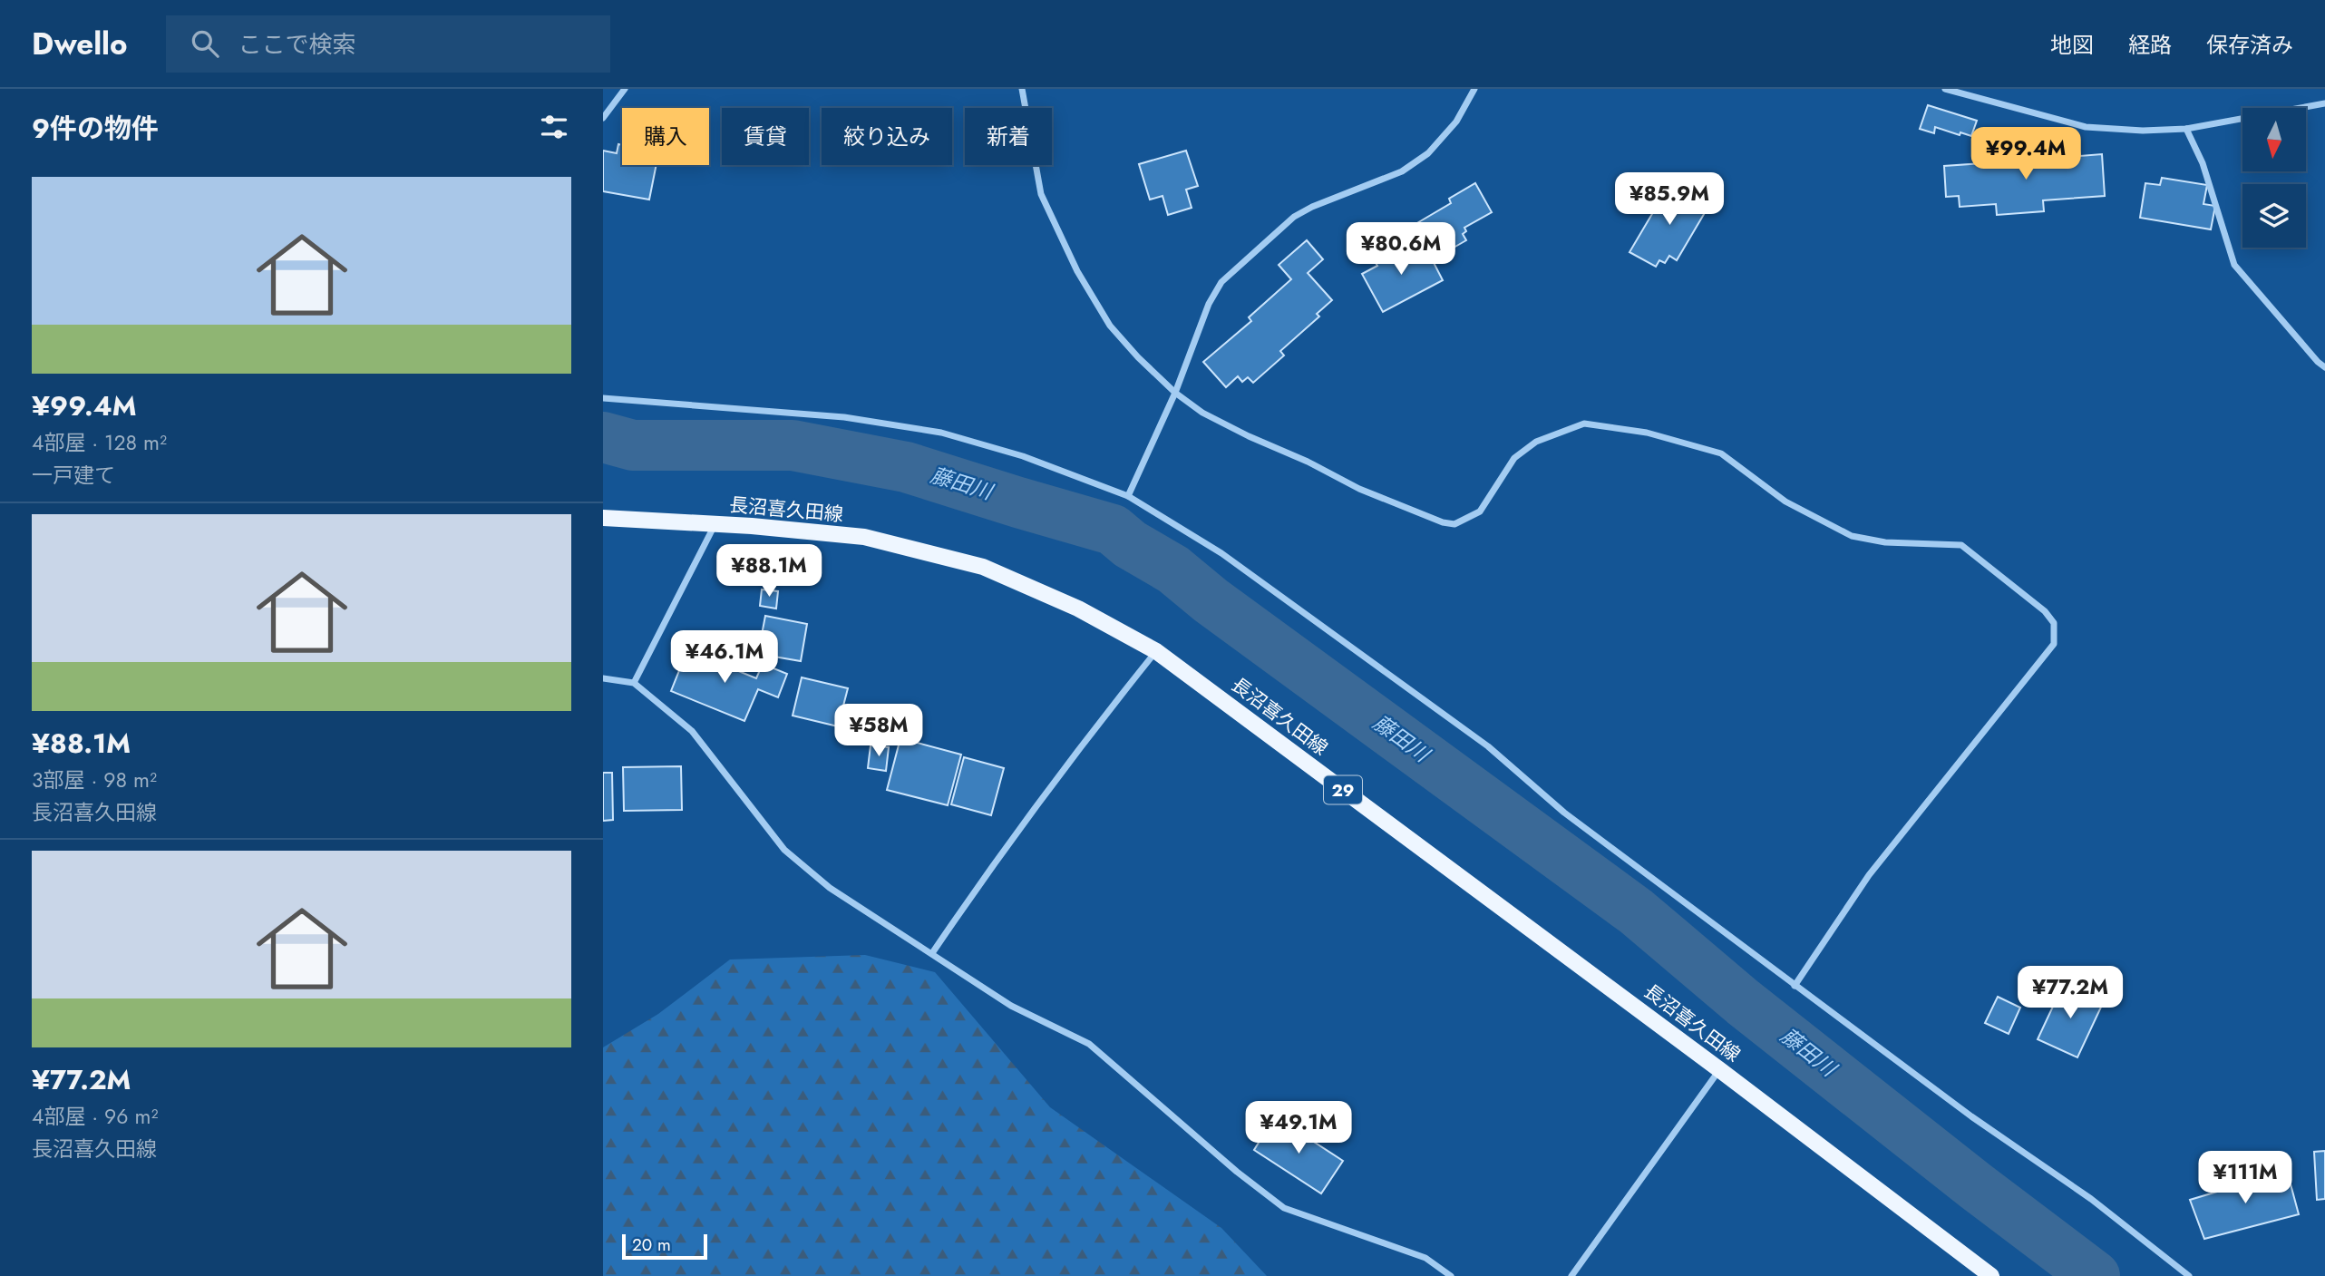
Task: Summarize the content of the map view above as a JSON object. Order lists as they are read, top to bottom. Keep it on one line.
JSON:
{"streets":{"main road":["長沼喜久田線","29"]},"water":["藤田川"],"scale_bar":"20 m","north":"bottom","page":{"header":"Dwello","search":"ここで検索","nav":["地図","経路","保存済み"],"heading":"9件の物件","chip":["購入","賃貸","絞り込み","新着"],"price":["¥99.4M","¥85.9M","¥80.6M","¥88.1M","¥46.1M","¥58M","¥77.2M","¥49.1M","¥111M"],"list":[{"name":"¥99.4M","note":"4部屋 · 128 m² · 一戸建て"},{"name":"¥88.1M","note":"3部屋 · 98 m² · 長沼喜久田線"},{"name":"¥77.2M","note":"4部屋 · 96 m² · 長沼喜久田線"}],"scale":"20 m"}}
